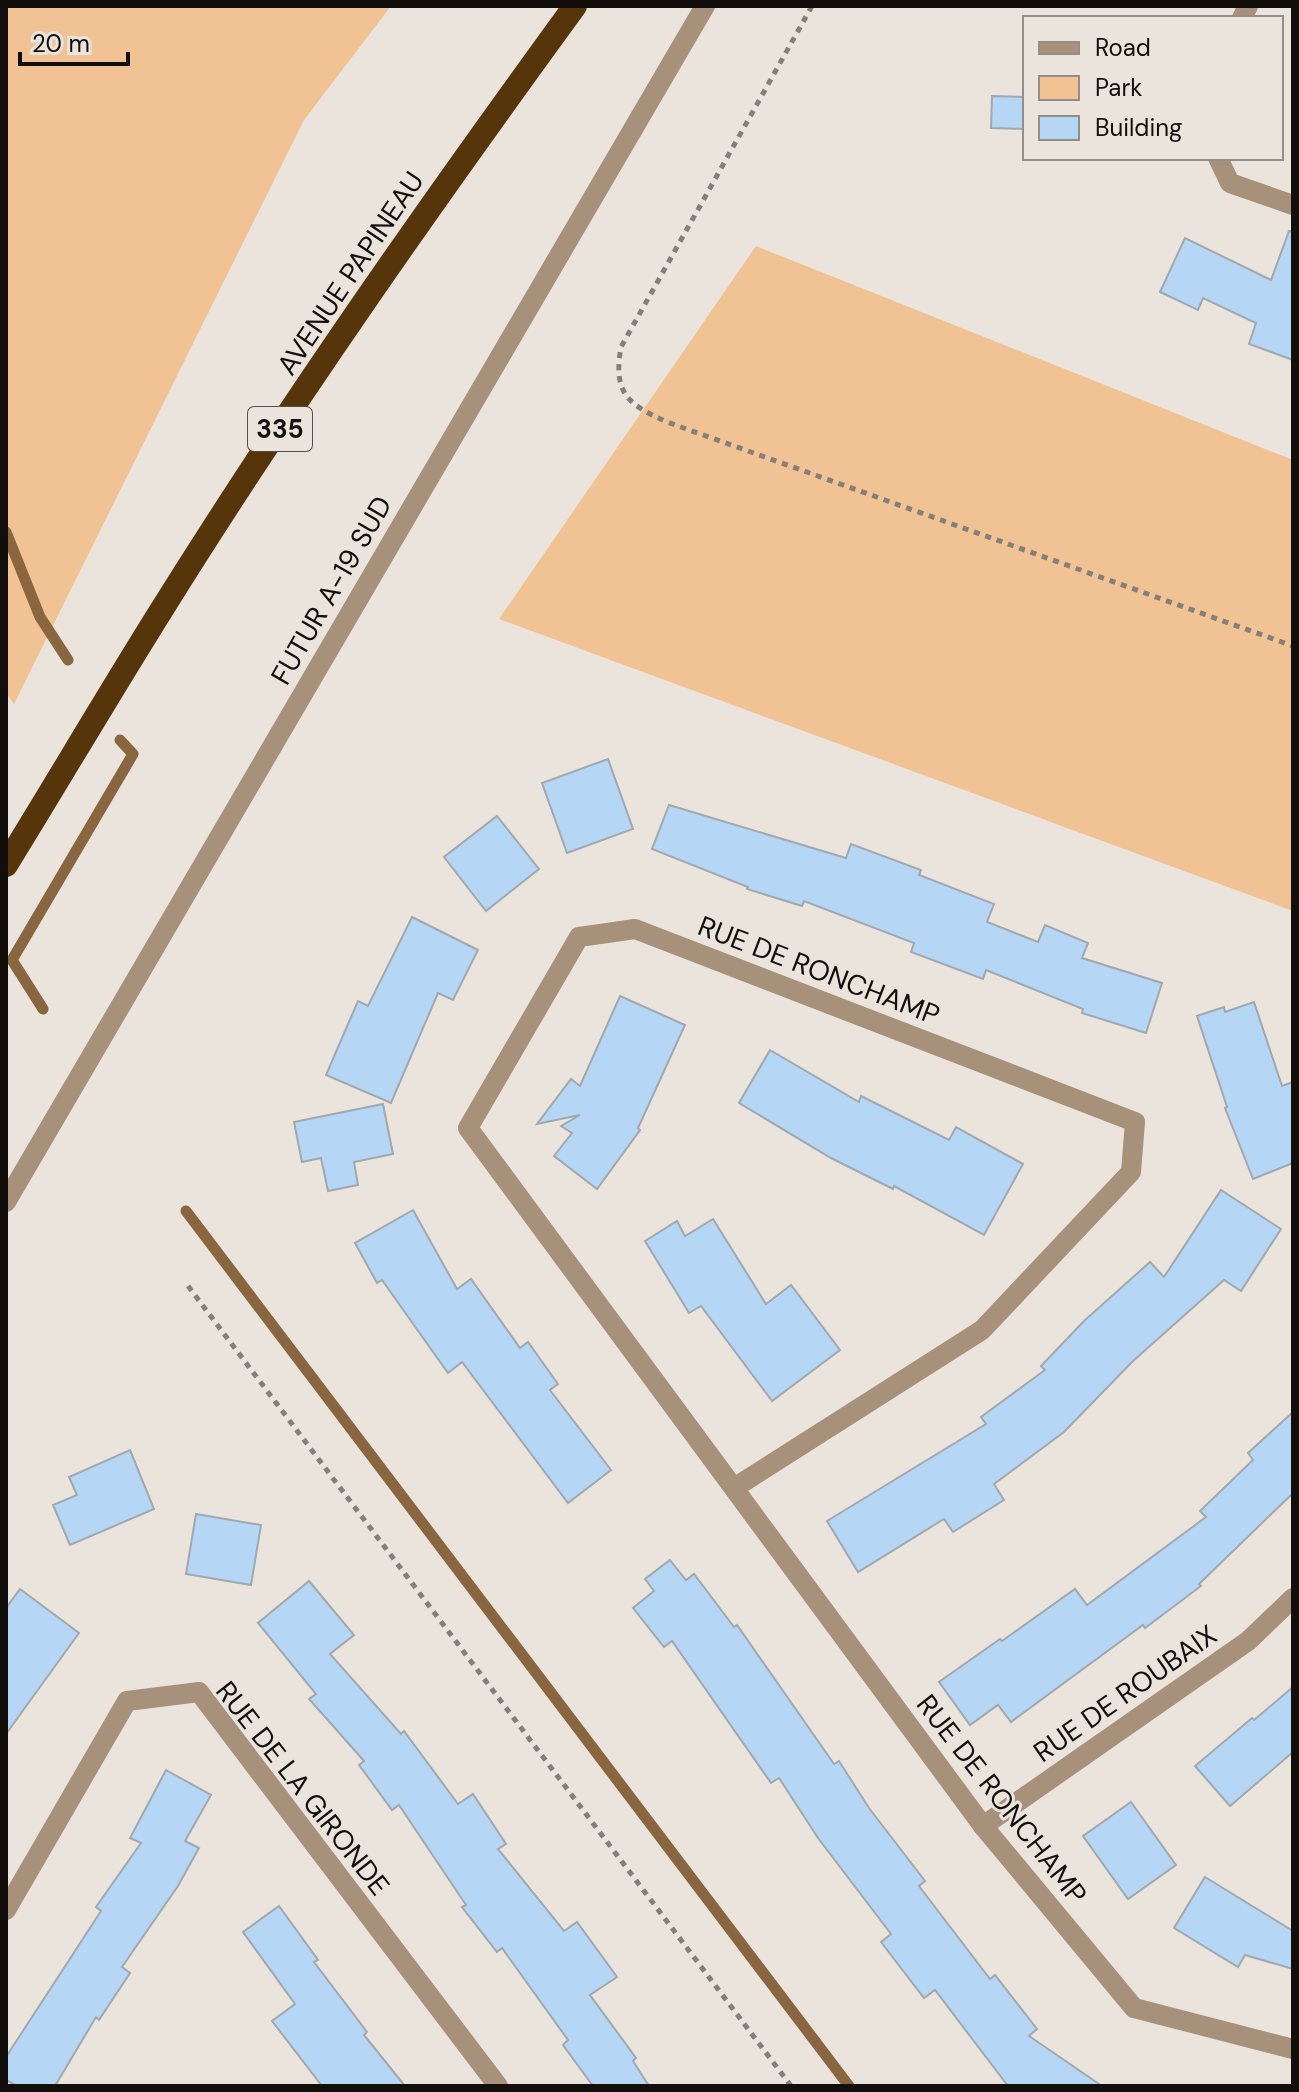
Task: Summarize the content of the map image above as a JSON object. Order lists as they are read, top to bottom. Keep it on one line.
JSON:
{"streets":{"highway":["AVENUE PAPINEAU","335"],"street":["FUTUR A-19 SUD","RUE DE RONCHAMP","RUE DE ROUBAIX","RUE DE LA GIRONDE"]},"crossings":[["RUE DE RONCHAMP","RUE DE ROUBAIX"]],"legend":["Road","Park","Building"],"scale_bar":"20 m"}
